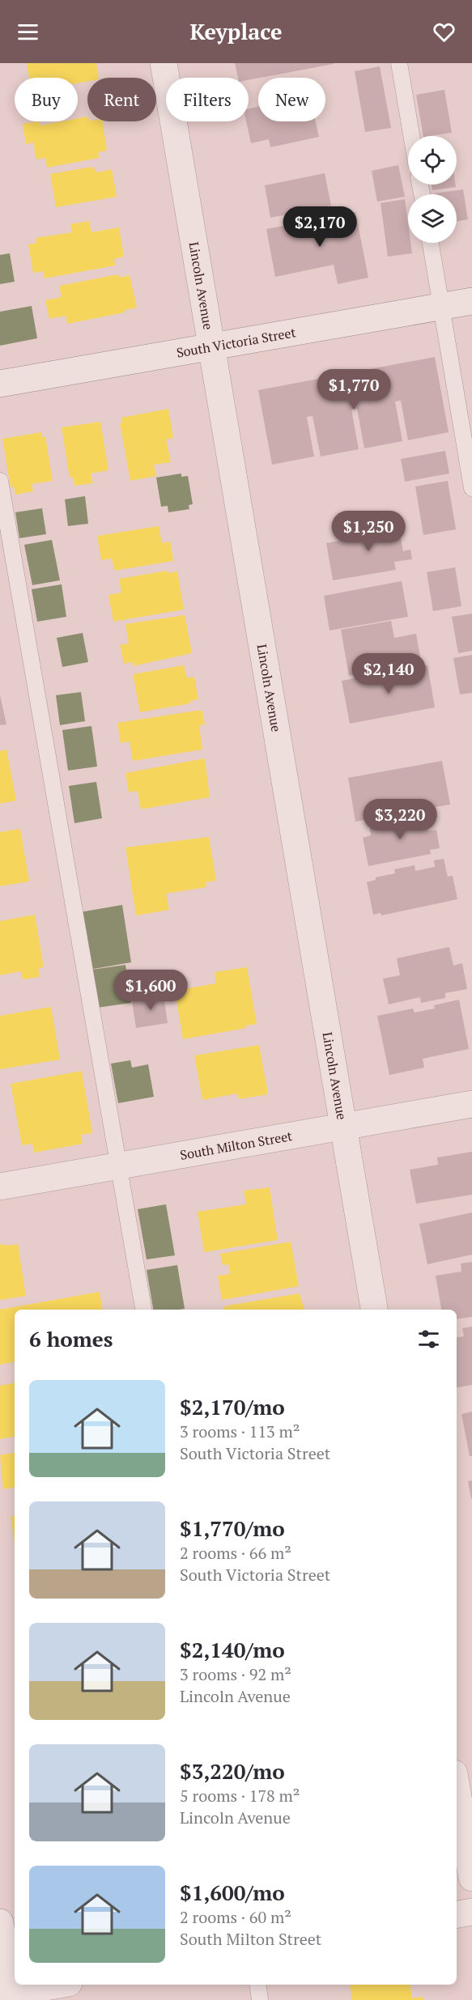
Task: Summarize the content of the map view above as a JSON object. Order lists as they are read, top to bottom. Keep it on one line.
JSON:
{"streets":{"street":["Lincoln Avenue","South Victoria Street","South Milton Street"]},"crossings":[["Lincoln Avenue","South Victoria Street"],["Lincoln Avenue","South Milton Street"]],"page":{"header":"Keyplace","chip":["Buy","Rent","Filters","New"],"price":["$2,170","$1,770","$1,250","$2,140","$3,220","$1,600"],"heading":"6 homes","list":[{"name":"$2,170/mo","note":"3 rooms · 113 m² · South Victoria Street"},{"name":"$1,770/mo","note":"2 rooms · 66 m² · South Victoria Street"},{"name":"$2,140/mo","note":"3 rooms · 92 m² · Lincoln Avenue"},{"name":"$3,220/mo","note":"5 rooms · 178 m² · Lincoln Avenue"},{"name":"$1,600/mo","note":"2 rooms · 60 m² · South Milton Street"}]}}
